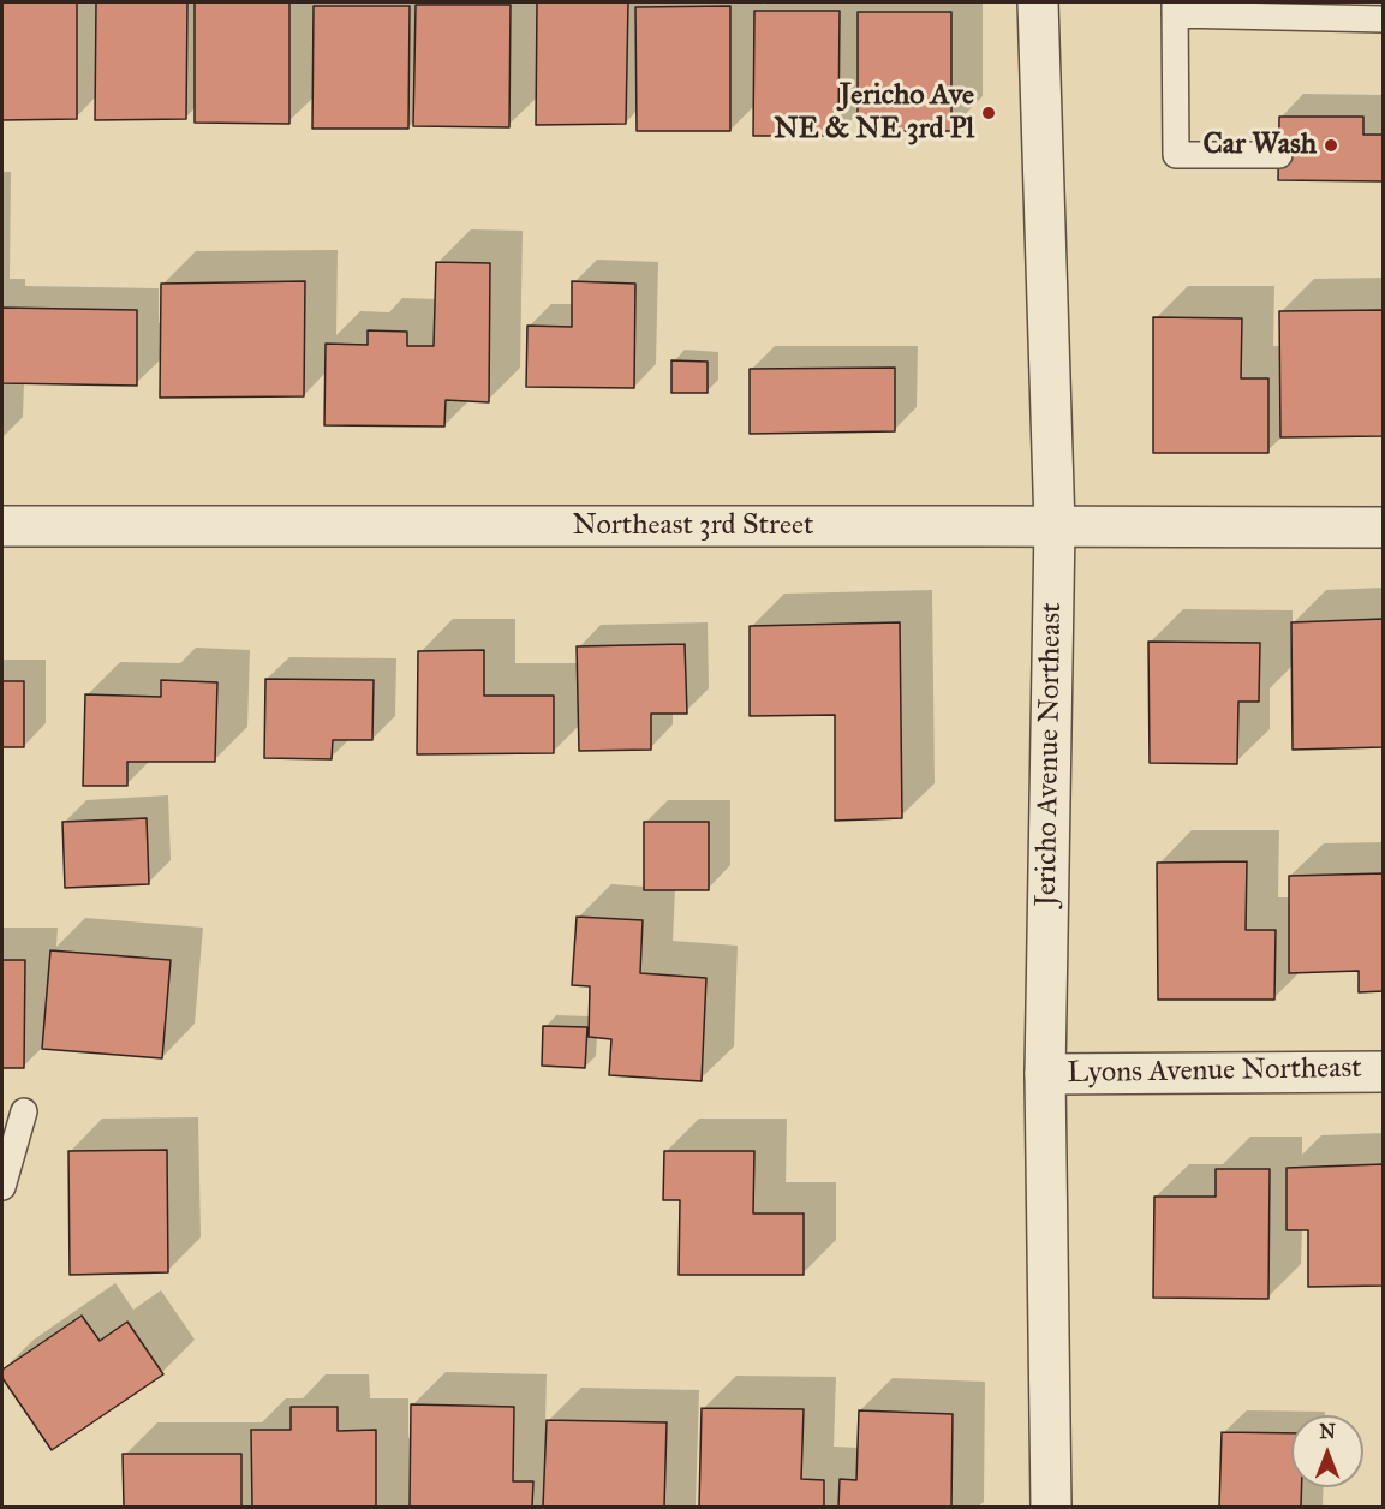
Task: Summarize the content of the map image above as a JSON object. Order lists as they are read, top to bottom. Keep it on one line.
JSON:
{"streets":{"street":["Northeast 3rd Street","Jericho Avenue Northeast","Lyons Avenue Northeast"]},"crossings":[["Northeast 3rd Street","Jericho Avenue Northeast"],["Jericho Avenue Northeast","Lyons Avenue Northeast"]],"places":["Jericho Ave NE & NE 3rd Pl","Car Wash"],"north":"top"}
